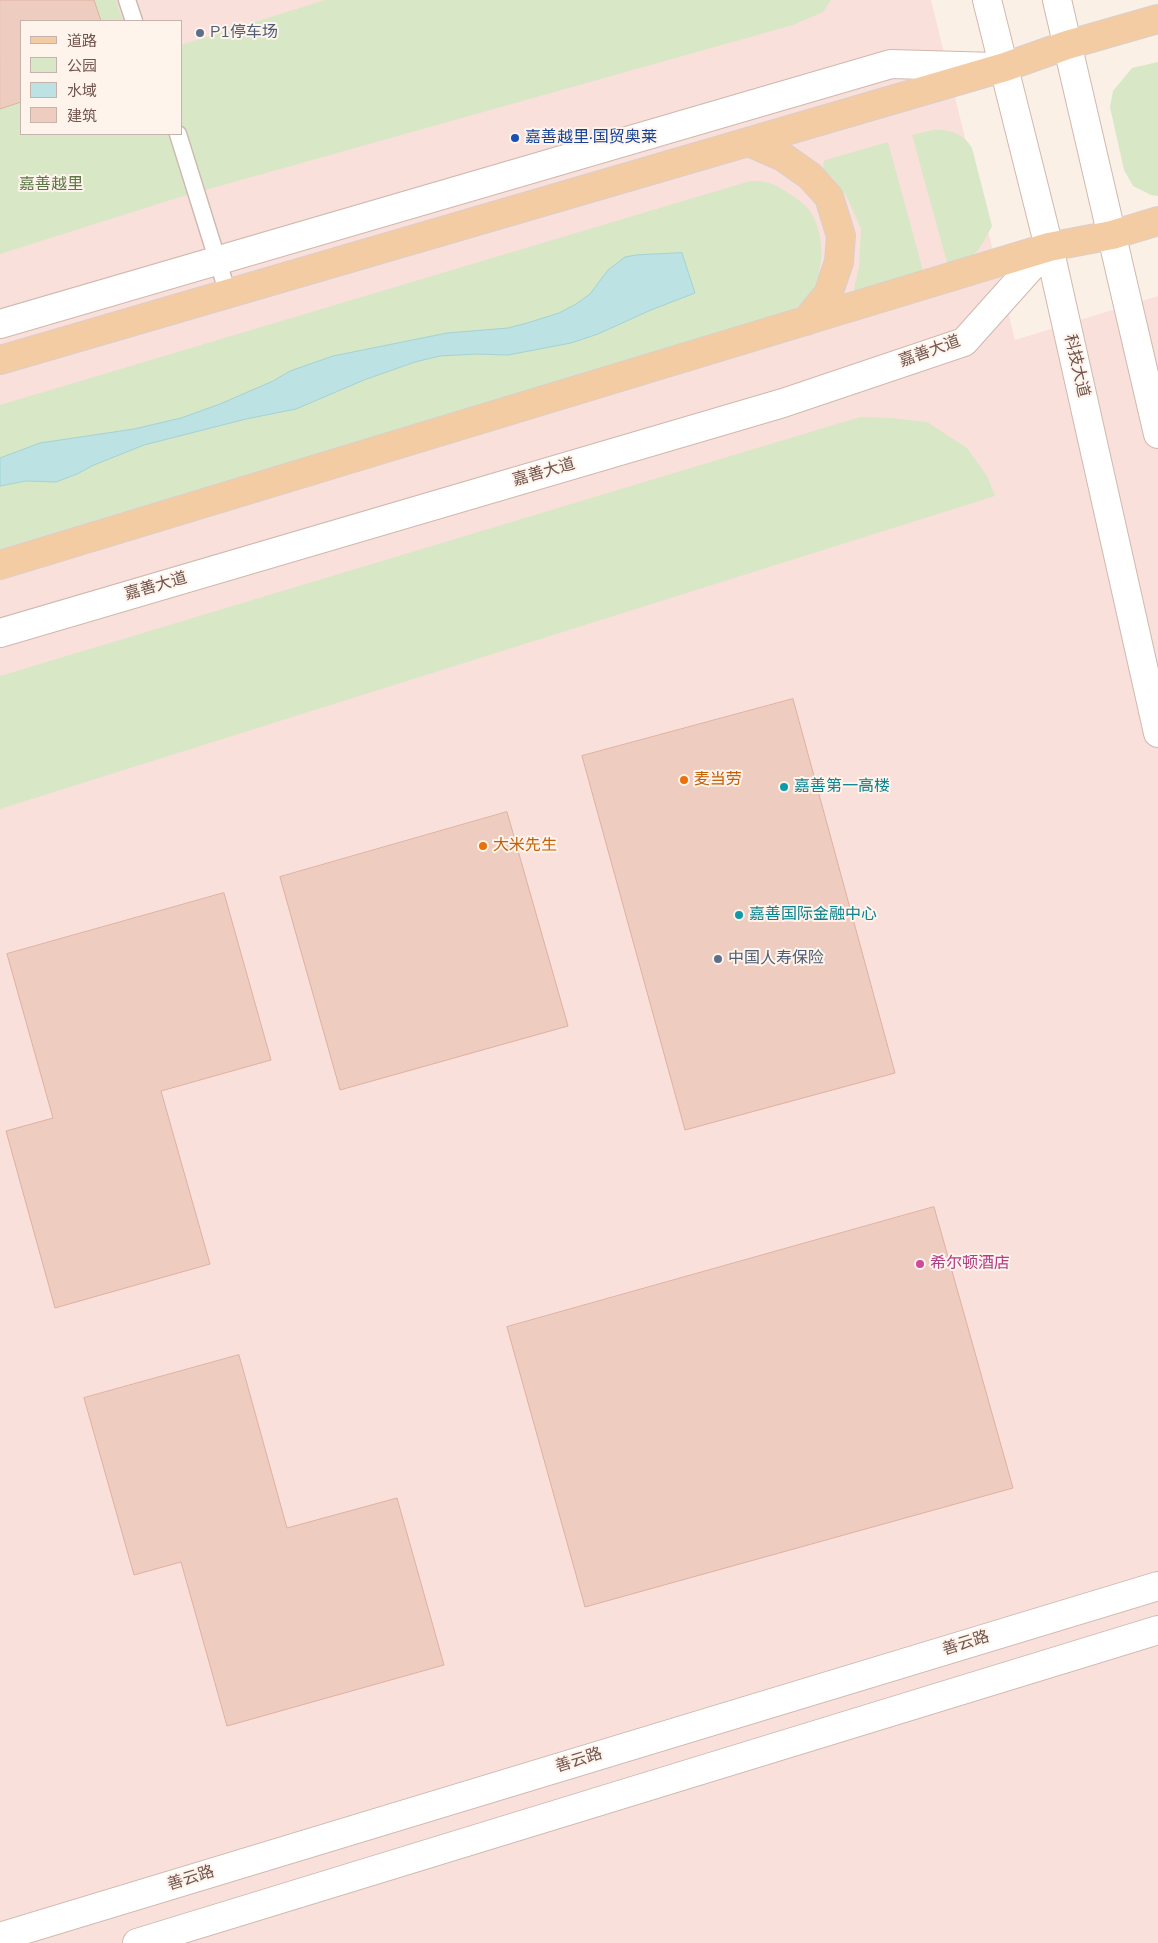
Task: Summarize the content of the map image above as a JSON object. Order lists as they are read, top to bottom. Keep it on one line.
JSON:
{"streets":{"street":["嘉善大道","科技大道","善云路"]},"crossings":[["嘉善大道","科技大道"]],"parks":["嘉善越里"],"places":["P1停车场","嘉善越里·国贸奥莱","麦当劳","嘉善第一高楼","大米先生","嘉善国际金融中心","中国人寿保险","希尔顿酒店"],"legend":["道路","公园","水域","建筑"]}
